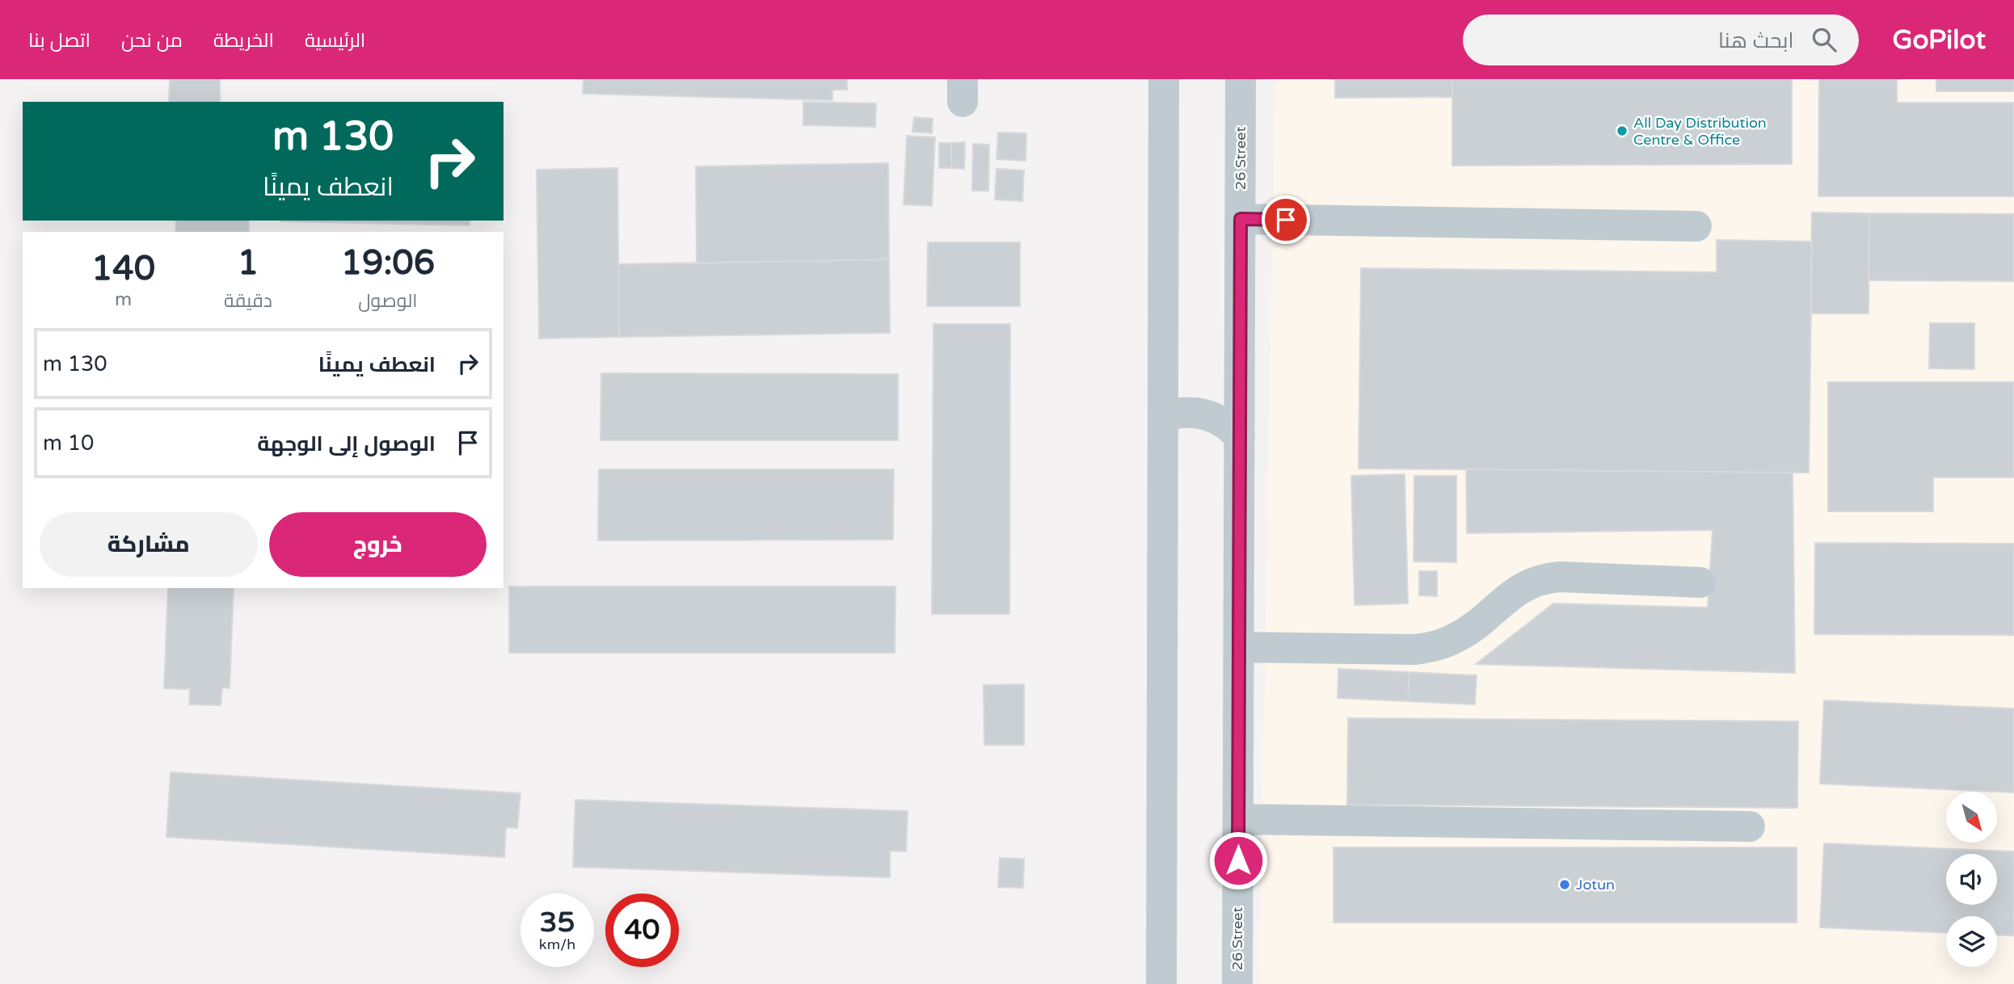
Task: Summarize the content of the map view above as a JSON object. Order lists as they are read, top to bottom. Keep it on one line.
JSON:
{"streets":{"street":["26 Street"]},"places":["All Day Distribution Centre & Office","Jotun"],"north":"bottom right","page":{"header":"GoPilot","search":"ابحث هنا","nav":["الرئيسية","الخريطة","من نحن","اتصل بنا"],"turn":["130 m","انعطف يمينًا"],"eta":["19:06","الوصول","1","دقيقة","140","m"],"list":[{"name":"انعطف يمينًا","value":"130 m"},{"name":"الوصول إلى الوجهة","value":"10 m"}],"buttons":["خروج","مشاركة"],"speed":"35 km/h","limit":"40"}}
